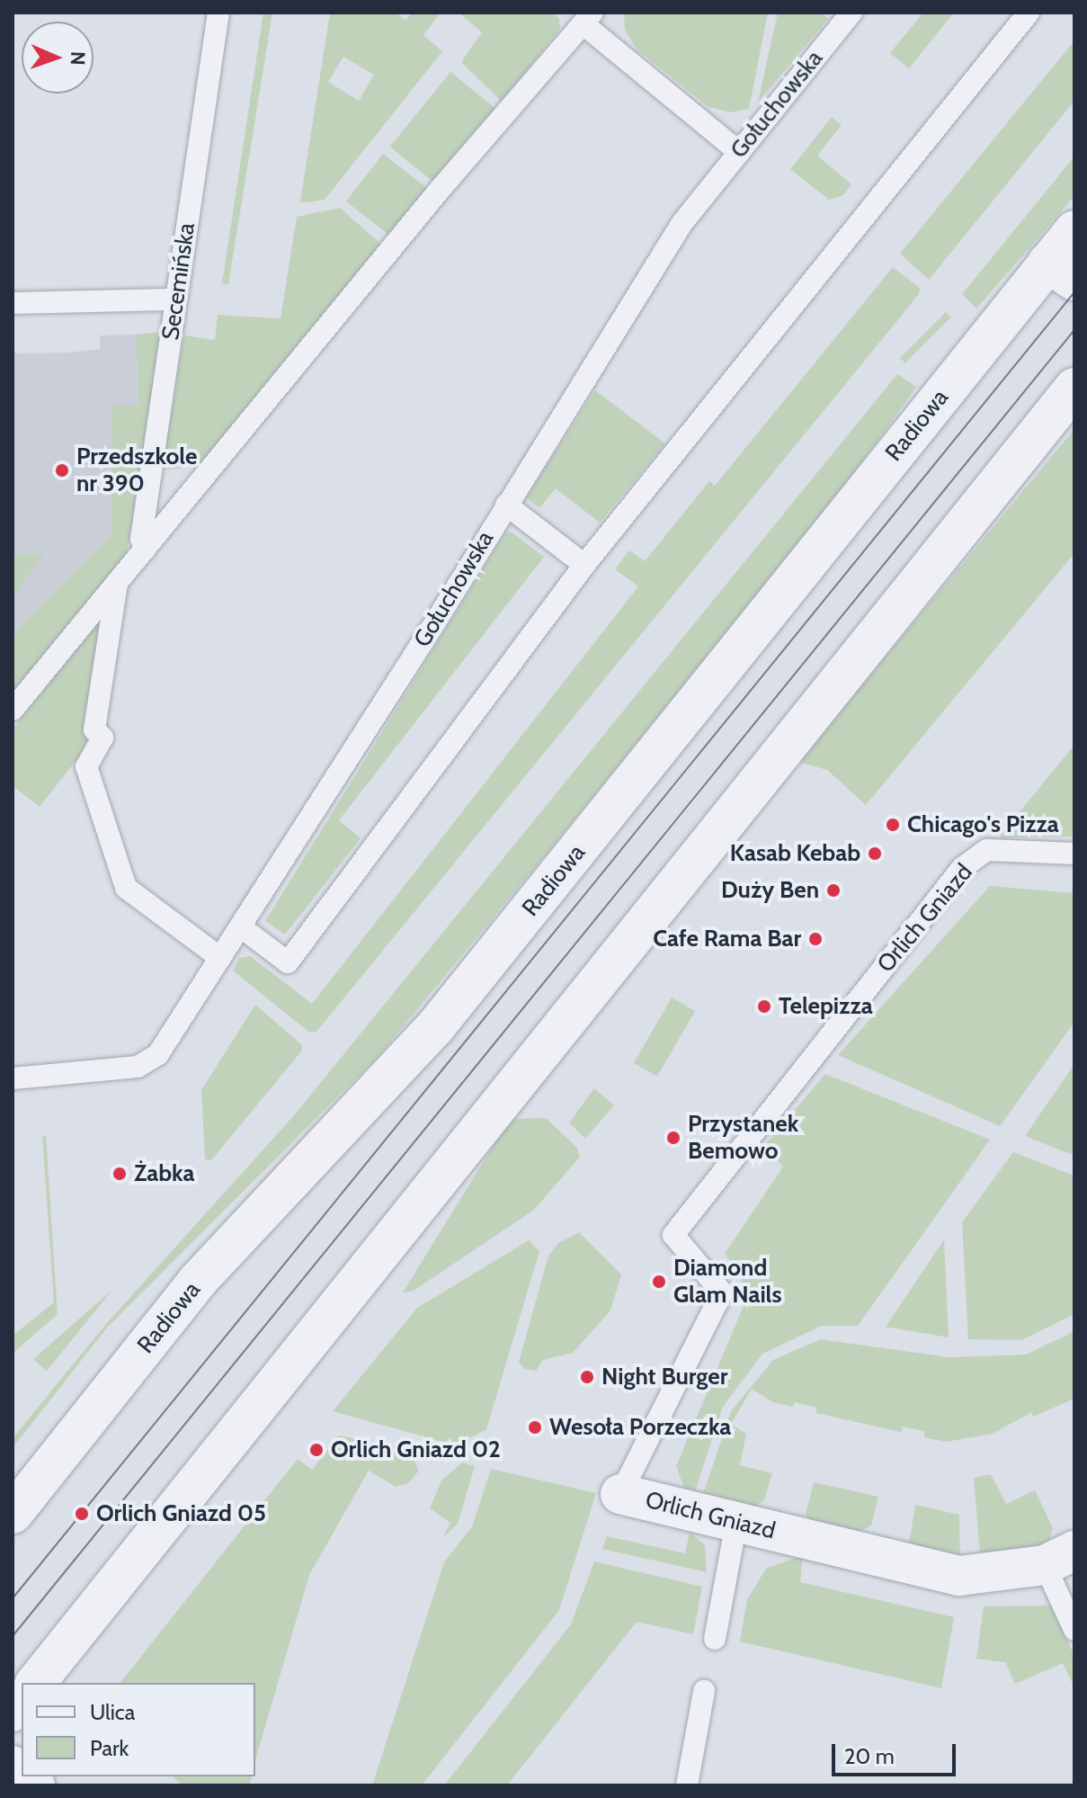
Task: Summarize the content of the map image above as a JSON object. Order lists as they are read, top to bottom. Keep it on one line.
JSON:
{"streets":{"street":["Radiowa","Orlich Gniazd"],"lane":["Gołuchowska","Secemińska"]},"places":["Przedszkole nr 390","Chicago's Pizza","Kasab Kebab","Duży Ben","Cafe Rama Bar","Telepizza","Przystanek Bemowo","Żabka","Diamond Glam Nails","Night Burger","Wesoła Porzeczka","Orlich Gniazd 02","Orlich Gniazd 05"],"legend":["Ulica","Park"],"scale_bar":"20 m","north":"right"}
